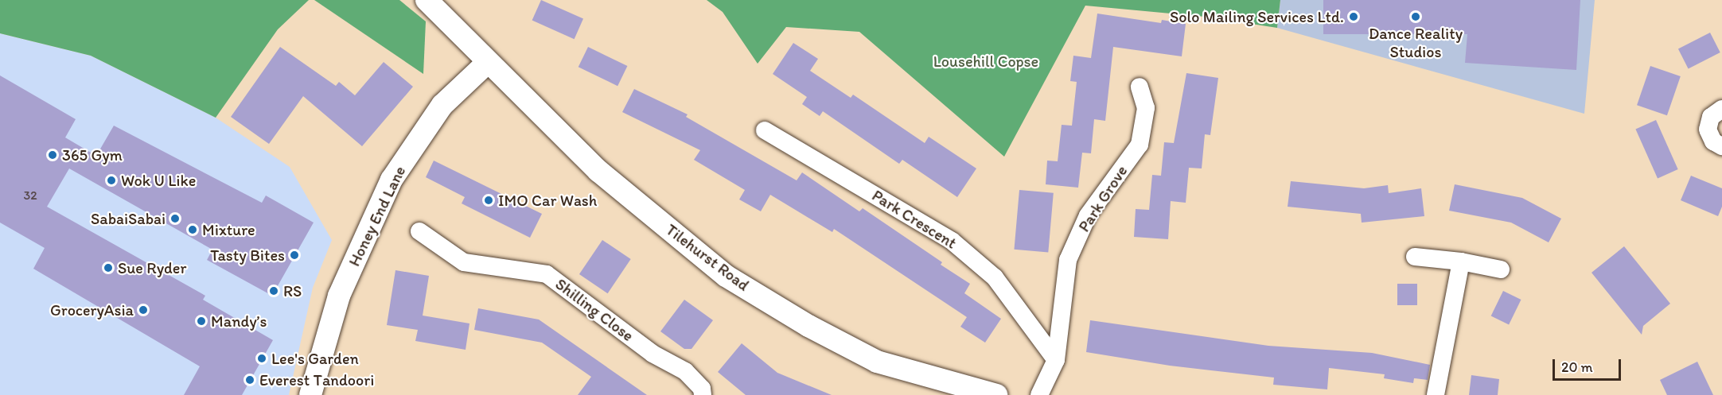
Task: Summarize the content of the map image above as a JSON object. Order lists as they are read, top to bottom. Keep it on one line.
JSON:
{"streets":{"street":["Park Grove","Honey End Lane","Park Crescent","Tilehurst Road","Shilling Close"]},"crossings":[["Park Grove","Park Crescent"],["Honey End Lane","Tilehurst Road"]],"parks":["Lousehill Copse"],"places":["Solo Mailing Services Ltd.","Dance Reality Studios","365 Gym","Wok U Like","IMO Car Wash","SabaiSabai","Mixture","Tasty Bites","Sue Ryder","RS","GroceryAsia","Mandy’s","Lee's Garden","Everest Tandoori"],"house_numbers":["32"],"scale_bar":"20 m"}
